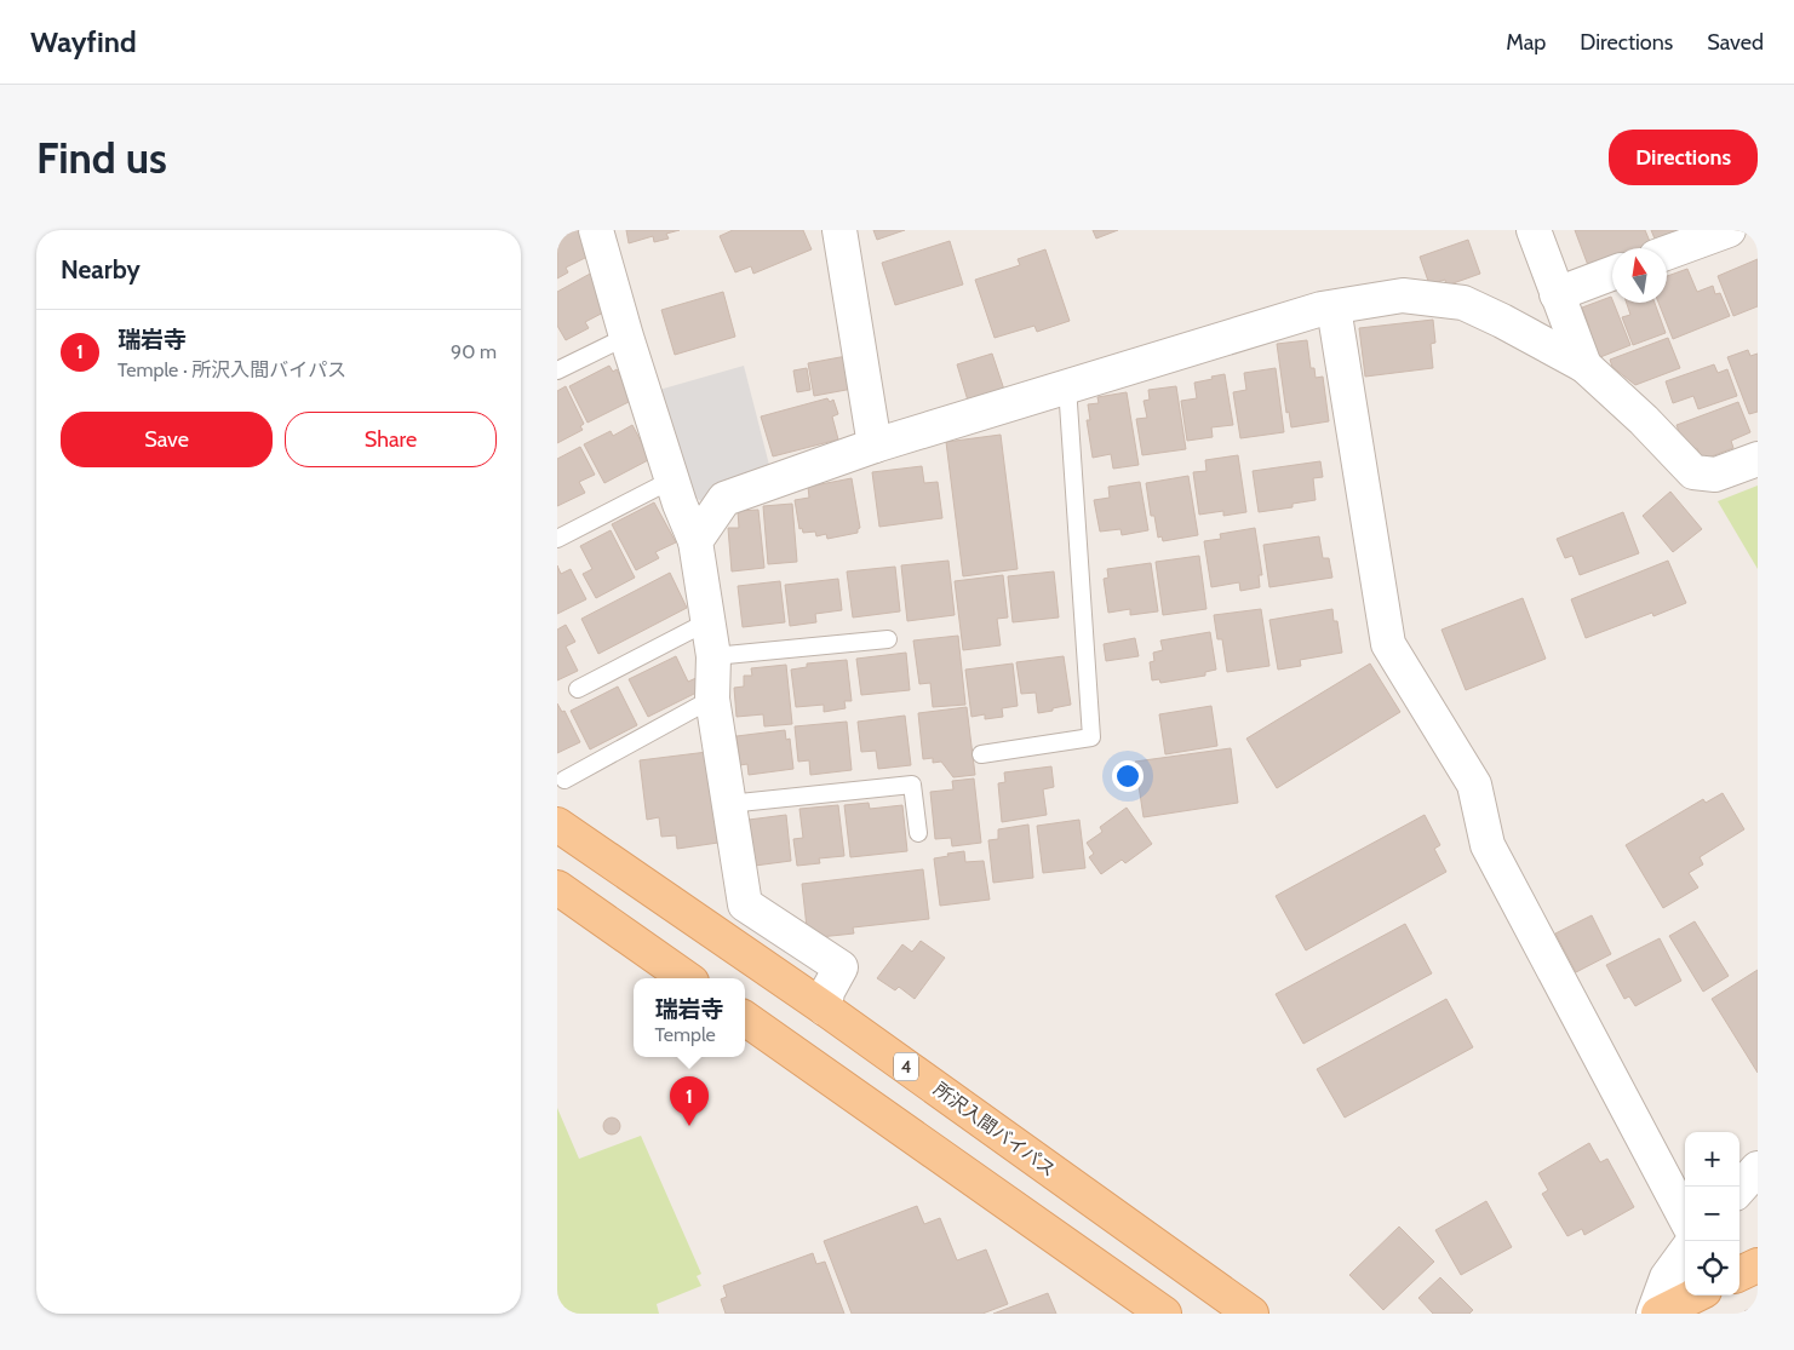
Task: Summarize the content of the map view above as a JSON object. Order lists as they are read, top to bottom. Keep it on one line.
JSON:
{"streets":{"main road":["4","所沢入間バイパス"]},"north":"top","page":{"header":"Wayfind","nav":["Map","Directions","Saved"],"buttons":["Directions",["Save","Share"]],"title":"Find us","heading":"Nearby","list":[{"mark":"1","name":"瑞岩寺","note":"Temple · 所沢入間バイパス","value":"90 m"}],"popup":["瑞岩寺","Temple"],"pins":"1","map_buttons":["+","−"]}}
